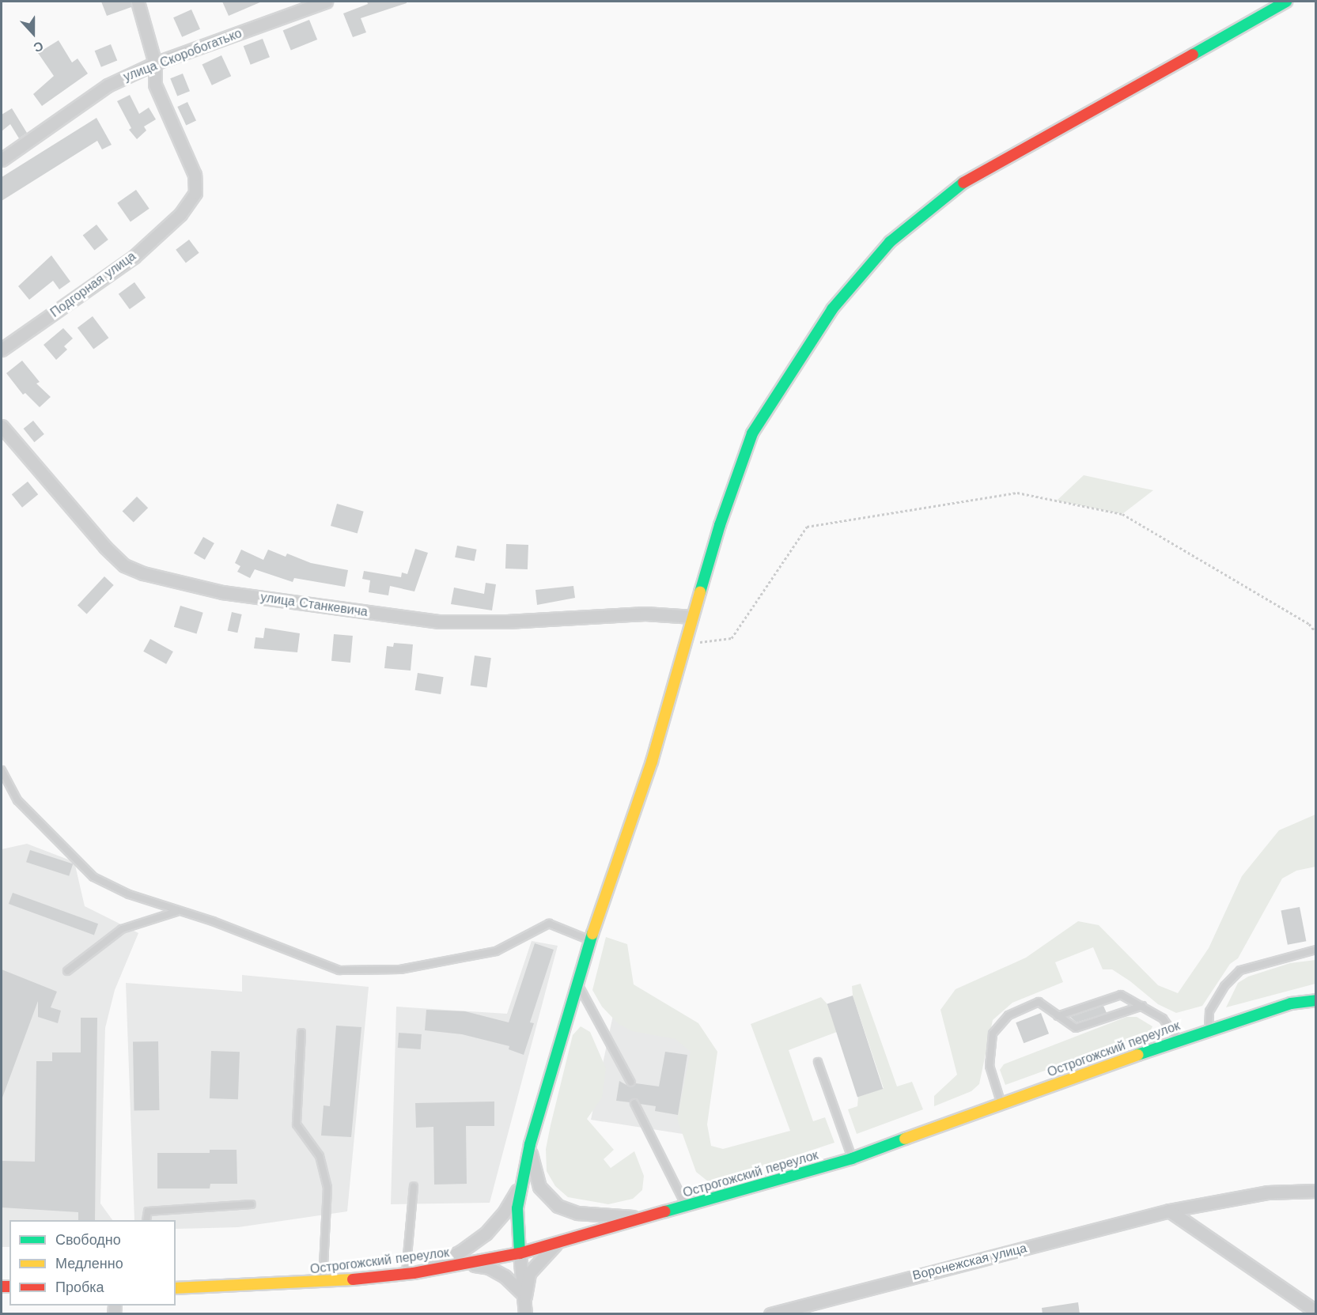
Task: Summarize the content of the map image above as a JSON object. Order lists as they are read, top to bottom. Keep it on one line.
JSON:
{"streets":{"main road":["Острогожский переулок"],"street":["улица Скоробогатько","Подгорная улица","улица Станкевича","Воронежская улица"]},"crossings":[["улица Скоробогатько","Подгорная улица"]],"legend":["Свободно","Медленно","Пробка"],"north":"bottom"}
